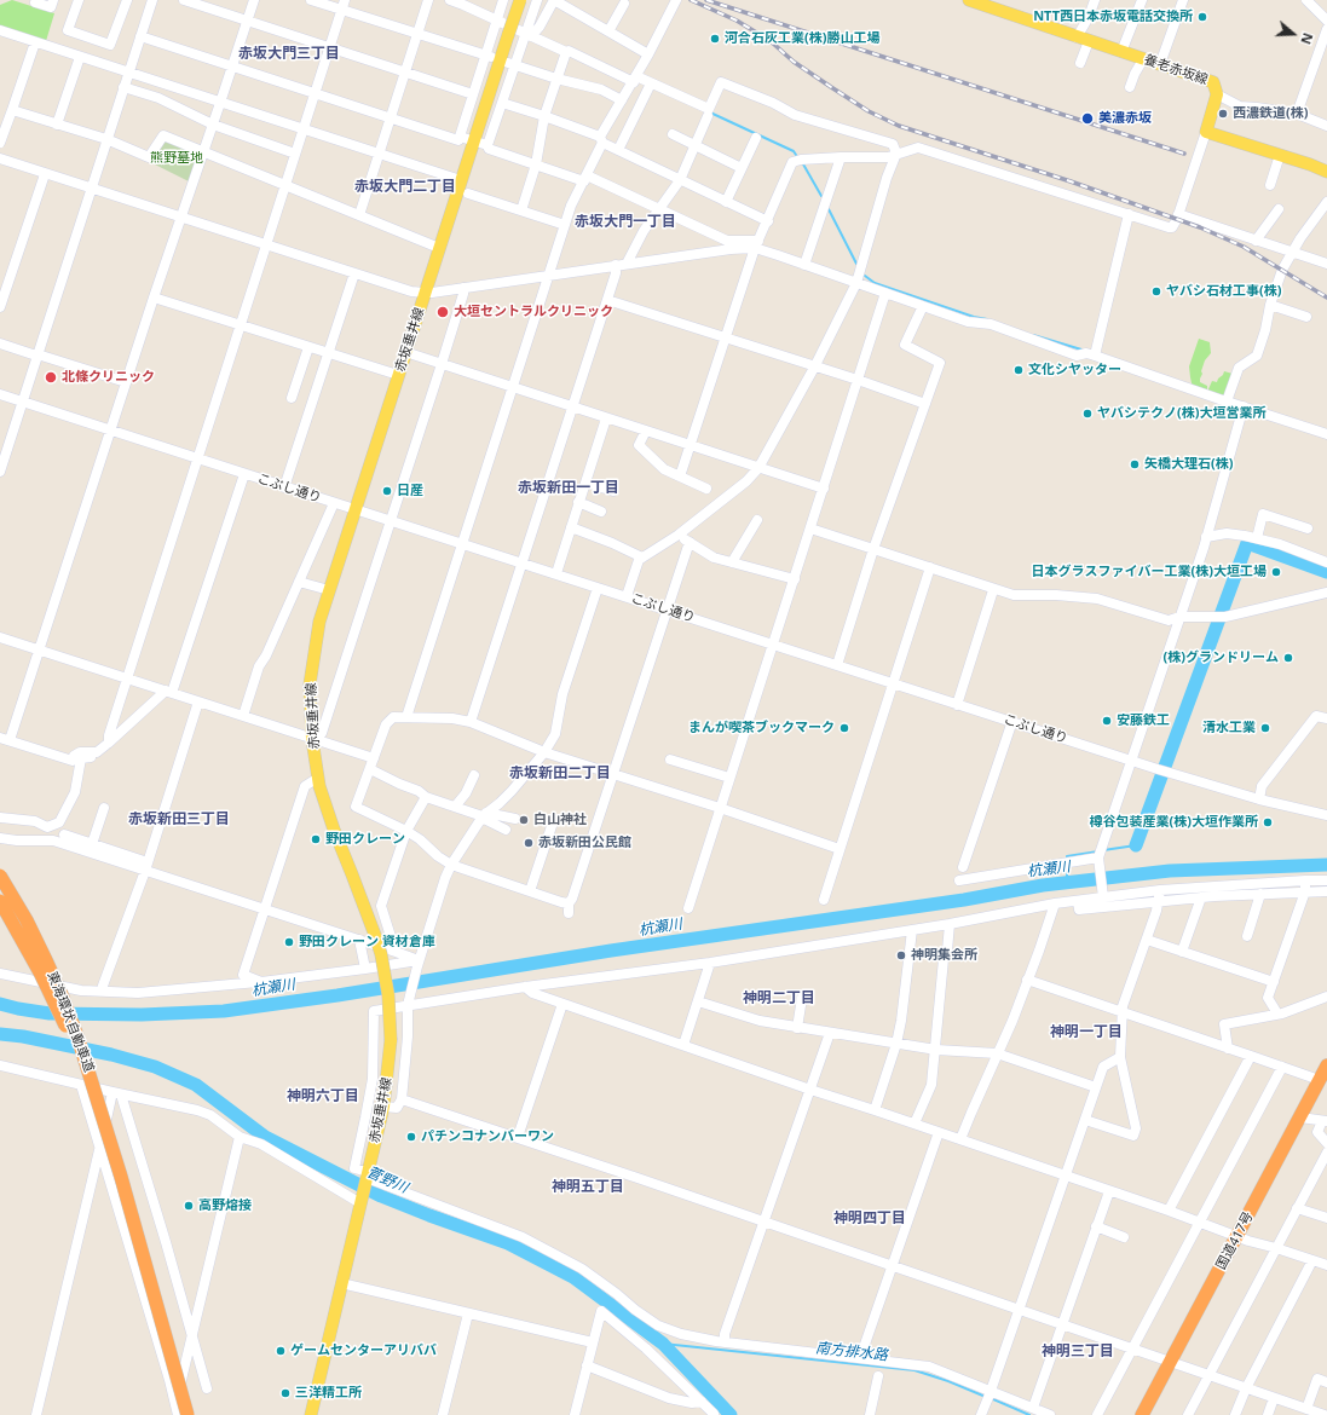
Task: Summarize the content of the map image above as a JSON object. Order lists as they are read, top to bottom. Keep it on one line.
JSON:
{"streets":{"highway":["東海環状自動車道","国道417号"],"main road":["養老赤坂線","赤坂垂井線"],"street":["こぶし通り"]},"crossings":[["赤坂垂井線","こぶし通り"]],"districts":["赤坂大門三丁目","赤坂大門二丁目","赤坂大門一丁目","赤坂新田一丁目","赤坂新田二丁目","赤坂新田三丁目","神明二丁目","神明一丁目","神明六丁目","神明五丁目","神明四丁目","神明三丁目"],"water":["杭瀬川","菅野川","南方排水路"],"parks":["熊野墓地"],"places":["NTT西日本赤坂電話交換所","河合石灰工業(株)勝山工場","西濃鉄道(株)","美濃赤坂","ヤバシ石材工事(株)","大垣セントラルクリニック","文化シヤッター","北條クリニック","ヤバシテクノ(株)大垣営業所","矢橋大理石(株)","日産","日本グラスファイバー工業(株)大垣工場","(株)グランドリーム","安藤鉄工","まんが喫茶ブックマーク","清水工業","白山神社","樽谷包装産業(株)大垣作業所","野田クレーン","赤坂新田公民館","野田クレーン 資材倉庫","神明集会所","パチンコナンバーワン","高野熔接","ゲームセンターアリババ","三洋精工所"],"north":"right"}
